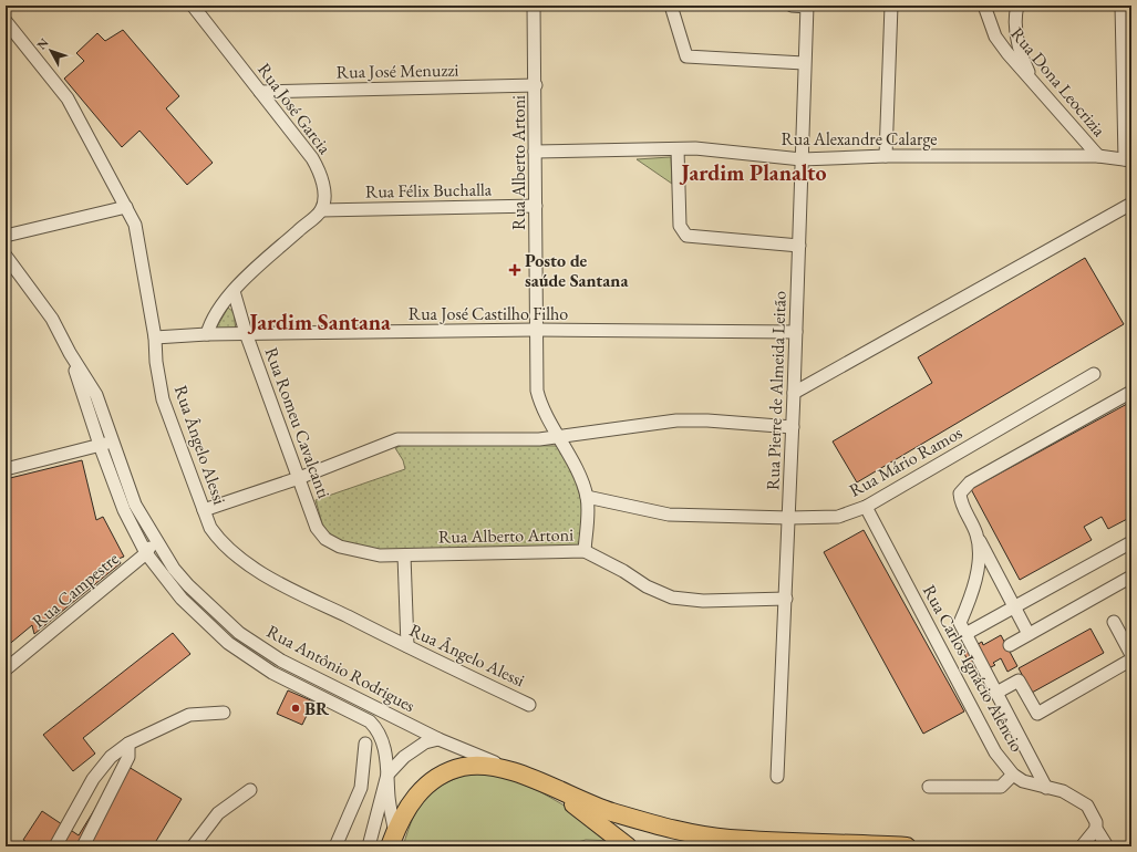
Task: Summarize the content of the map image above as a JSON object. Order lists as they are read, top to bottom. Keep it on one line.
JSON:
{"streets":{"street":["Rua José Menuzzi","Rua Dona Leocrizia","Rua José Garcia","Rua Alexandre Calarge","Rua Alberto Artoni","Rua Félix Buchalla","Rua José Castilho Filho","Rua Pierre de Almeida Leitão","Rua Romeu Cavalcanti","Rua Ângelo Alessi","Rua Mário Ramos","Rua Campestre","Rua Antônio Rodrigues","Rua Carlos Ignácio Alêncio"]},"crossings":[["Rua José Menuzzi","Rua José Garcia"],["Rua José Menuzzi","Rua Alberto Artoni"],["Rua Dona Leocrizia","Rua Alexandre Calarge"],["Rua José Garcia","Rua Félix Buchalla"],["Rua Alexandre Calarge","Rua Alberto Artoni"],["Rua Alexandre Calarge","Rua Pierre de Almeida Leitão"],["Rua Alberto Artoni","Rua Félix Buchalla"],["Rua Alberto Artoni","Rua José Castilho Filho"],["Rua Alberto Artoni","Rua Romeu Cavalcanti"],["Rua Alberto Artoni","Rua Mário Ramos"],["Rua José Castilho Filho","Rua Pierre de Almeida Leitão"],["Rua José Castilho Filho","Rua Romeu Cavalcanti"],["Rua José Castilho Filho","Rua Ângelo Alessi"],["Rua Pierre de Almeida Leitão","Rua Mário Ramos"],["Rua Mário Ramos","Rua Carlos Ignácio Alêncio"],["Rua Campestre","Rua Antônio Rodrigues"]],"districts":["Jardim Planalto","Jardim Santana"],"places":{"health":["Posto de saúde Santana"],"other":["BR"]},"north":"top left"}
